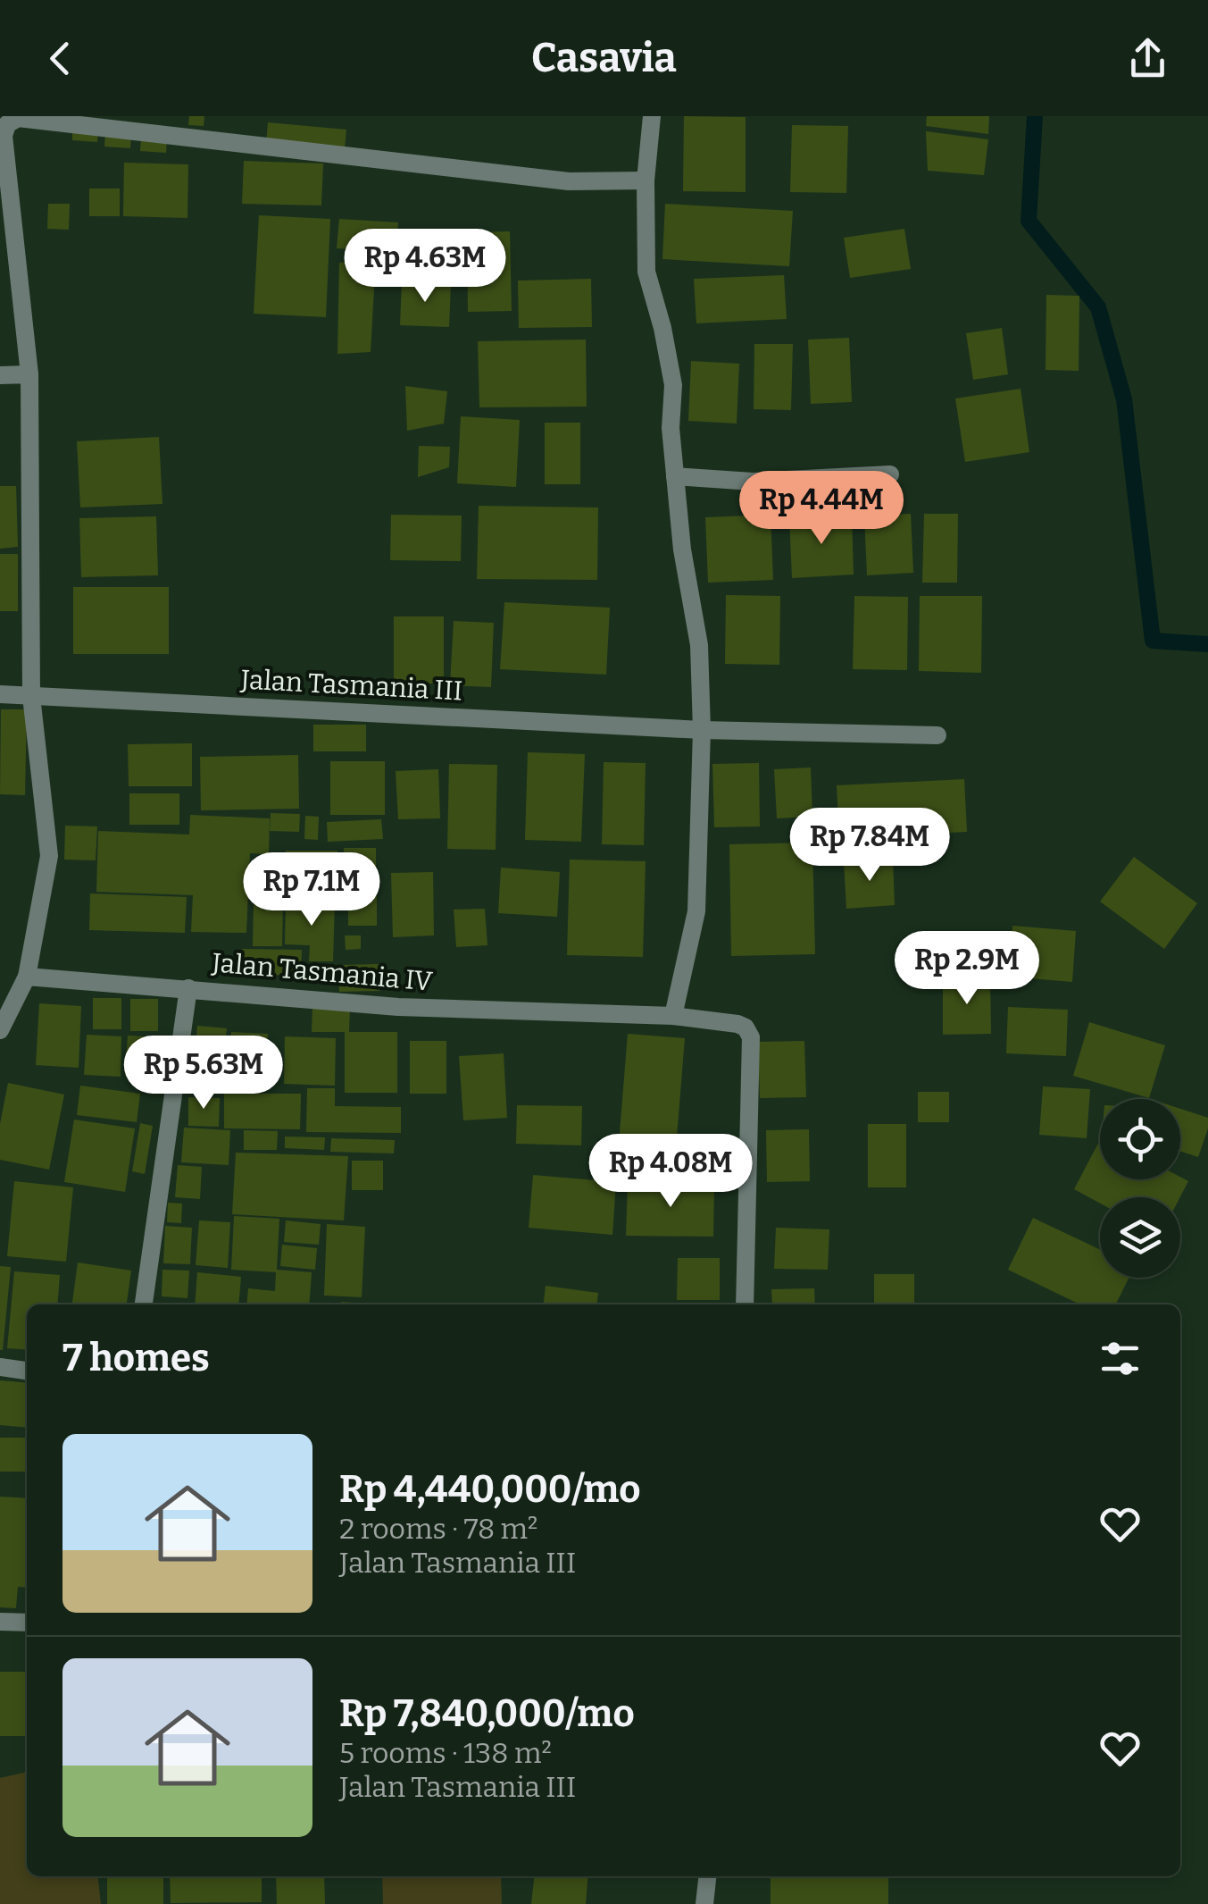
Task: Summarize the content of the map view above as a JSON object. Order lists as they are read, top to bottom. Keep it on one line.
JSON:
{"streets":{"street":["Jalan Tasmania III","Jalan Tasmania IV"]},"page":{"header":"Casavia","price":["Rp 4.63M","Rp 4.44M","Rp 7.84M","Rp 7.1M","Rp 2.9M","Rp 5.63M","Rp 4.08M"],"heading":"7 homes","list":[{"name":"Rp 4,440,000/mo","note":"2 rooms · 78 m² · Jalan Tasmania III"},{"name":"Rp 7,840,000/mo","note":"5 rooms · 138 m² · Jalan Tasmania III"}]}}
